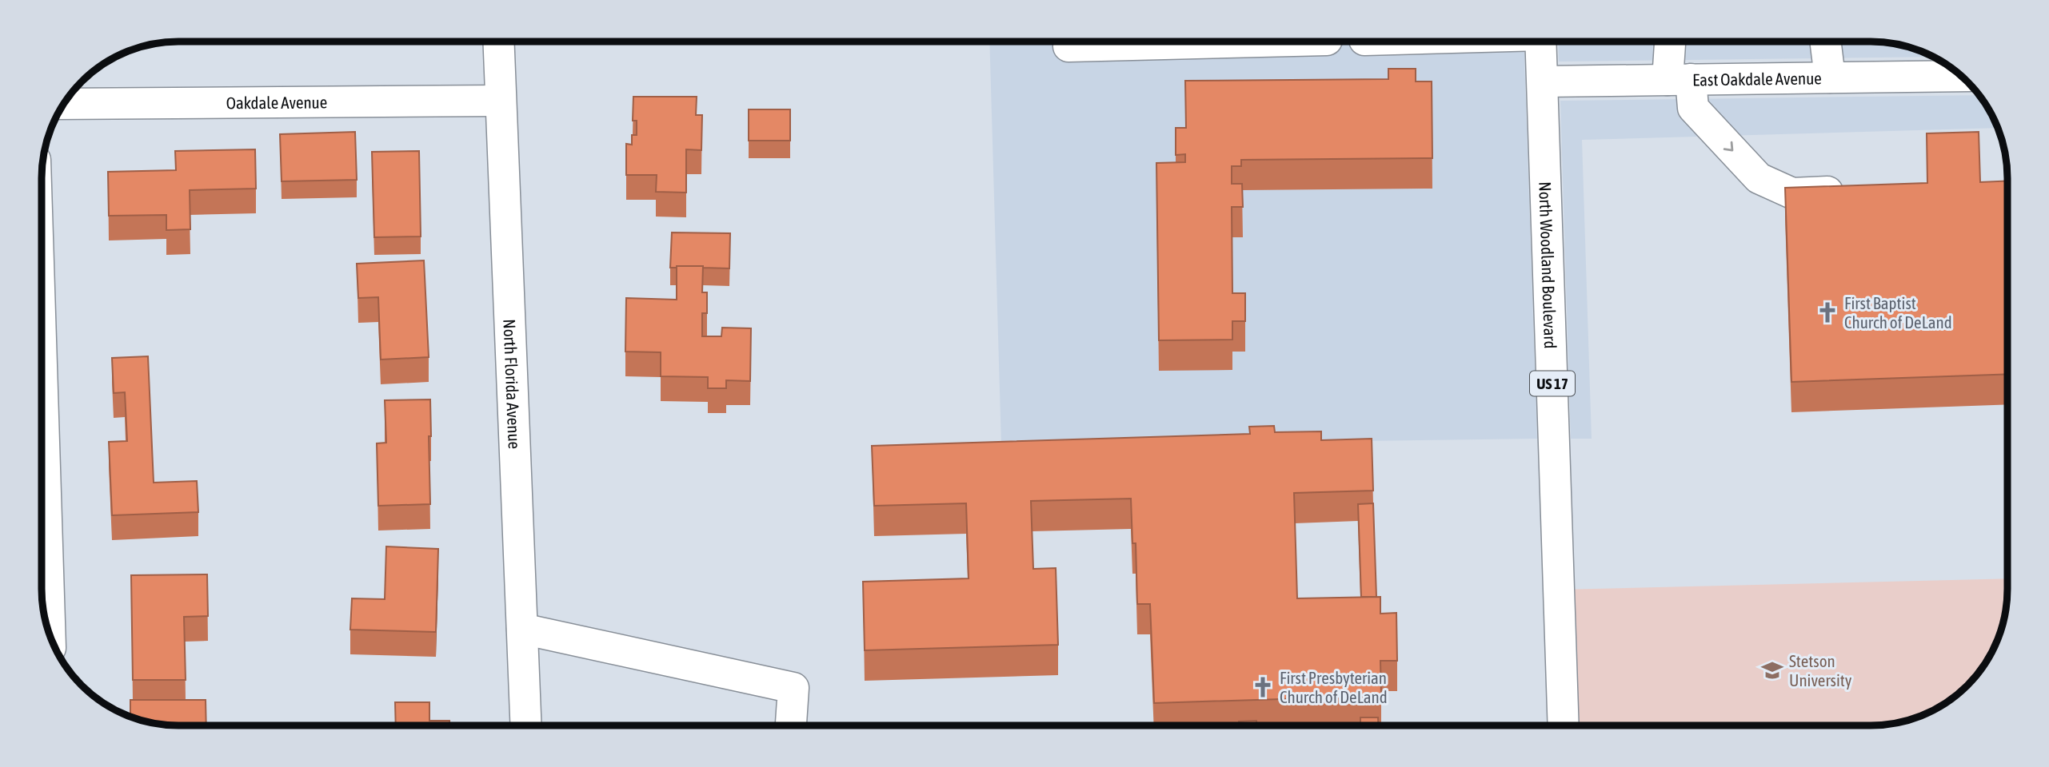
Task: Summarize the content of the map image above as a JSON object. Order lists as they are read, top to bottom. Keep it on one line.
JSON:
{"streets":{"street":["East Oakdale Avenue","Oakdale Avenue","North Woodland Boulevard","North Florida Avenue","US 17"]},"crossings":[["East Oakdale Avenue","North Woodland Boulevard"],["Oakdale Avenue","North Florida Avenue"]],"places":{"church":["First Baptist Church of DeLand","First Presbyterian Church of DeLand"],"school or university":["Stetson University"]}}
